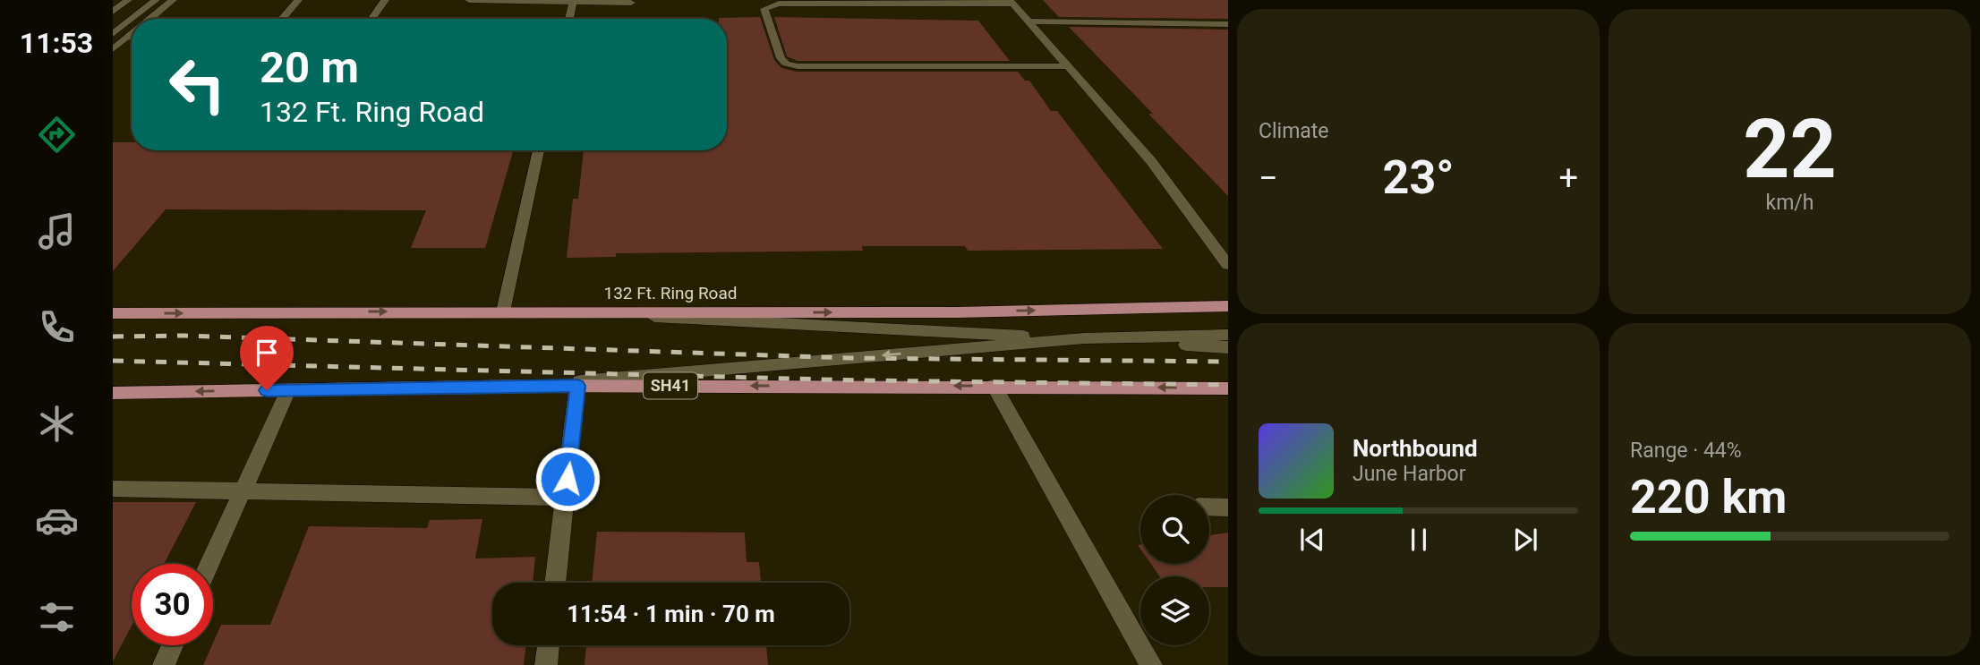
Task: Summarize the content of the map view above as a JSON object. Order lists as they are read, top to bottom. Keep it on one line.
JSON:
{"streets":{"main road":["132 Ft. Ring Road","SH41"]},"page":{"tabs":"11:53","tile":["Climate",["22","km/h"],["Range · 44%","220 km"]],"turn":["20 m","132 Ft. Ring Road"],"heat":["−","23°","+"],"song":["Northbound","June Harbor"],"limit":"30","trip":"11:54 · 1 min · 70 m"}}
